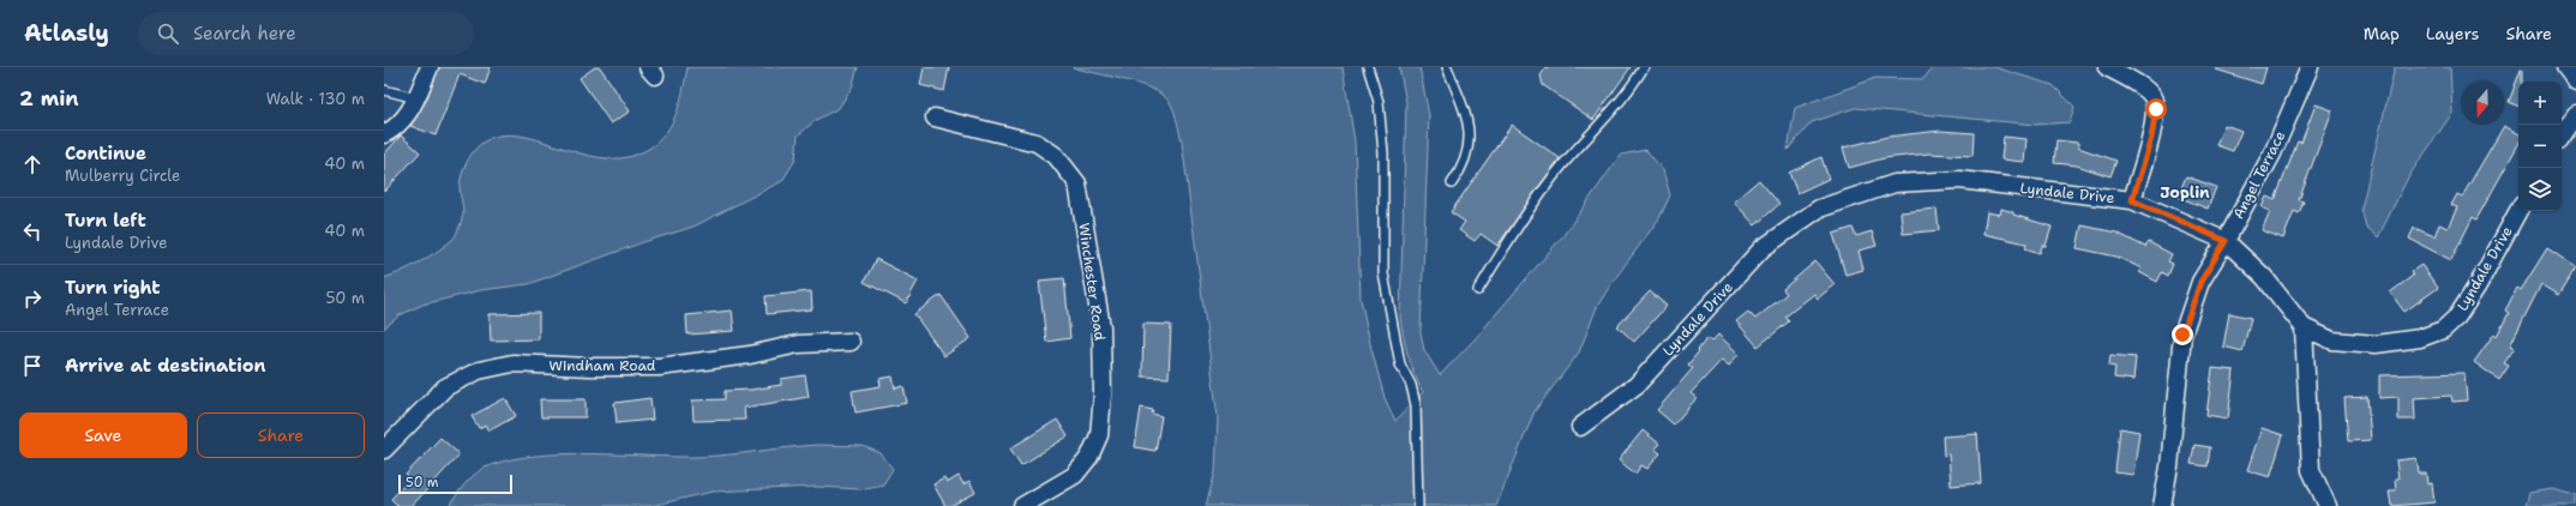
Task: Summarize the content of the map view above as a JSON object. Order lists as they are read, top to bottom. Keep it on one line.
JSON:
{"streets":{"street":["Angel Terrace","Lyndale Drive","Winchester Road","Windham Road"]},"crossings":[["Angel Terrace","Lyndale Drive"]],"districts":["Joplin"],"scale_bar":"50 m","north":"bottom","page":{"header":"Atlasly","search":"Search here","nav":["Map","Layers","Share"],"heading":["2 min","Walk · 130 m"],"map_buttons":["+","−"],"list":[["Continue","Mulberry Circle","40 m"],["Turn left","Lyndale Drive","40 m"],["Turn right","Angel Terrace","50 m"],"Arrive at destination"],"buttons":["Save","Share"],"scale":"50 m"}}
